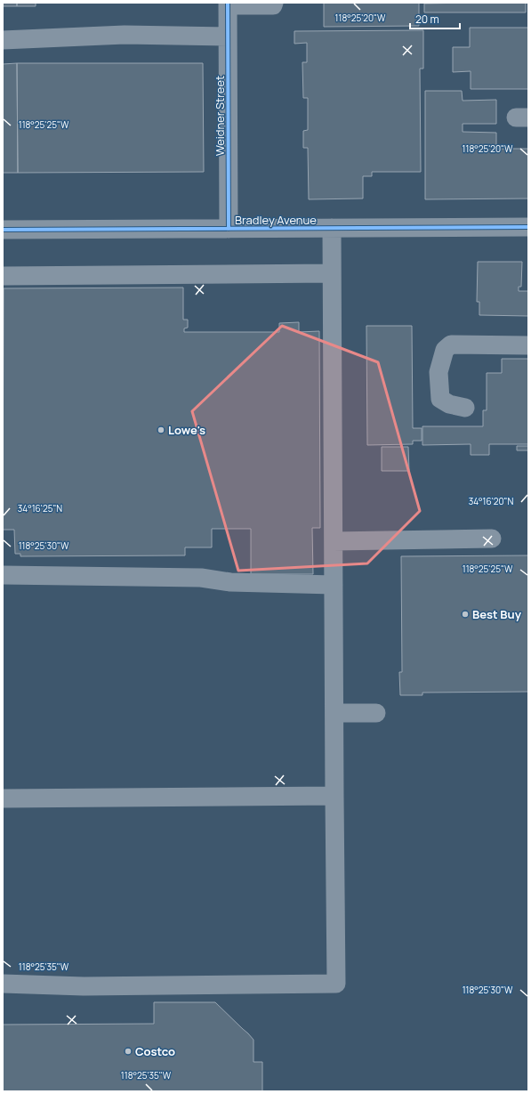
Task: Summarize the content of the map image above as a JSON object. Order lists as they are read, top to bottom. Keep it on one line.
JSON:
{"streets":{"street":["Weidner Street","Bradley Avenue"]},"crossings":[["Weidner Street","Bradley Avenue"]],"places":["Lowe's","Best Buy","Costco"],"scale_bar":"20 m","coordinates":["118°25'20\"W","118°25'25\"W","34°16'20\"N","34°16'25\"N","118°25'30\"W","118°25'35\"W"]}
